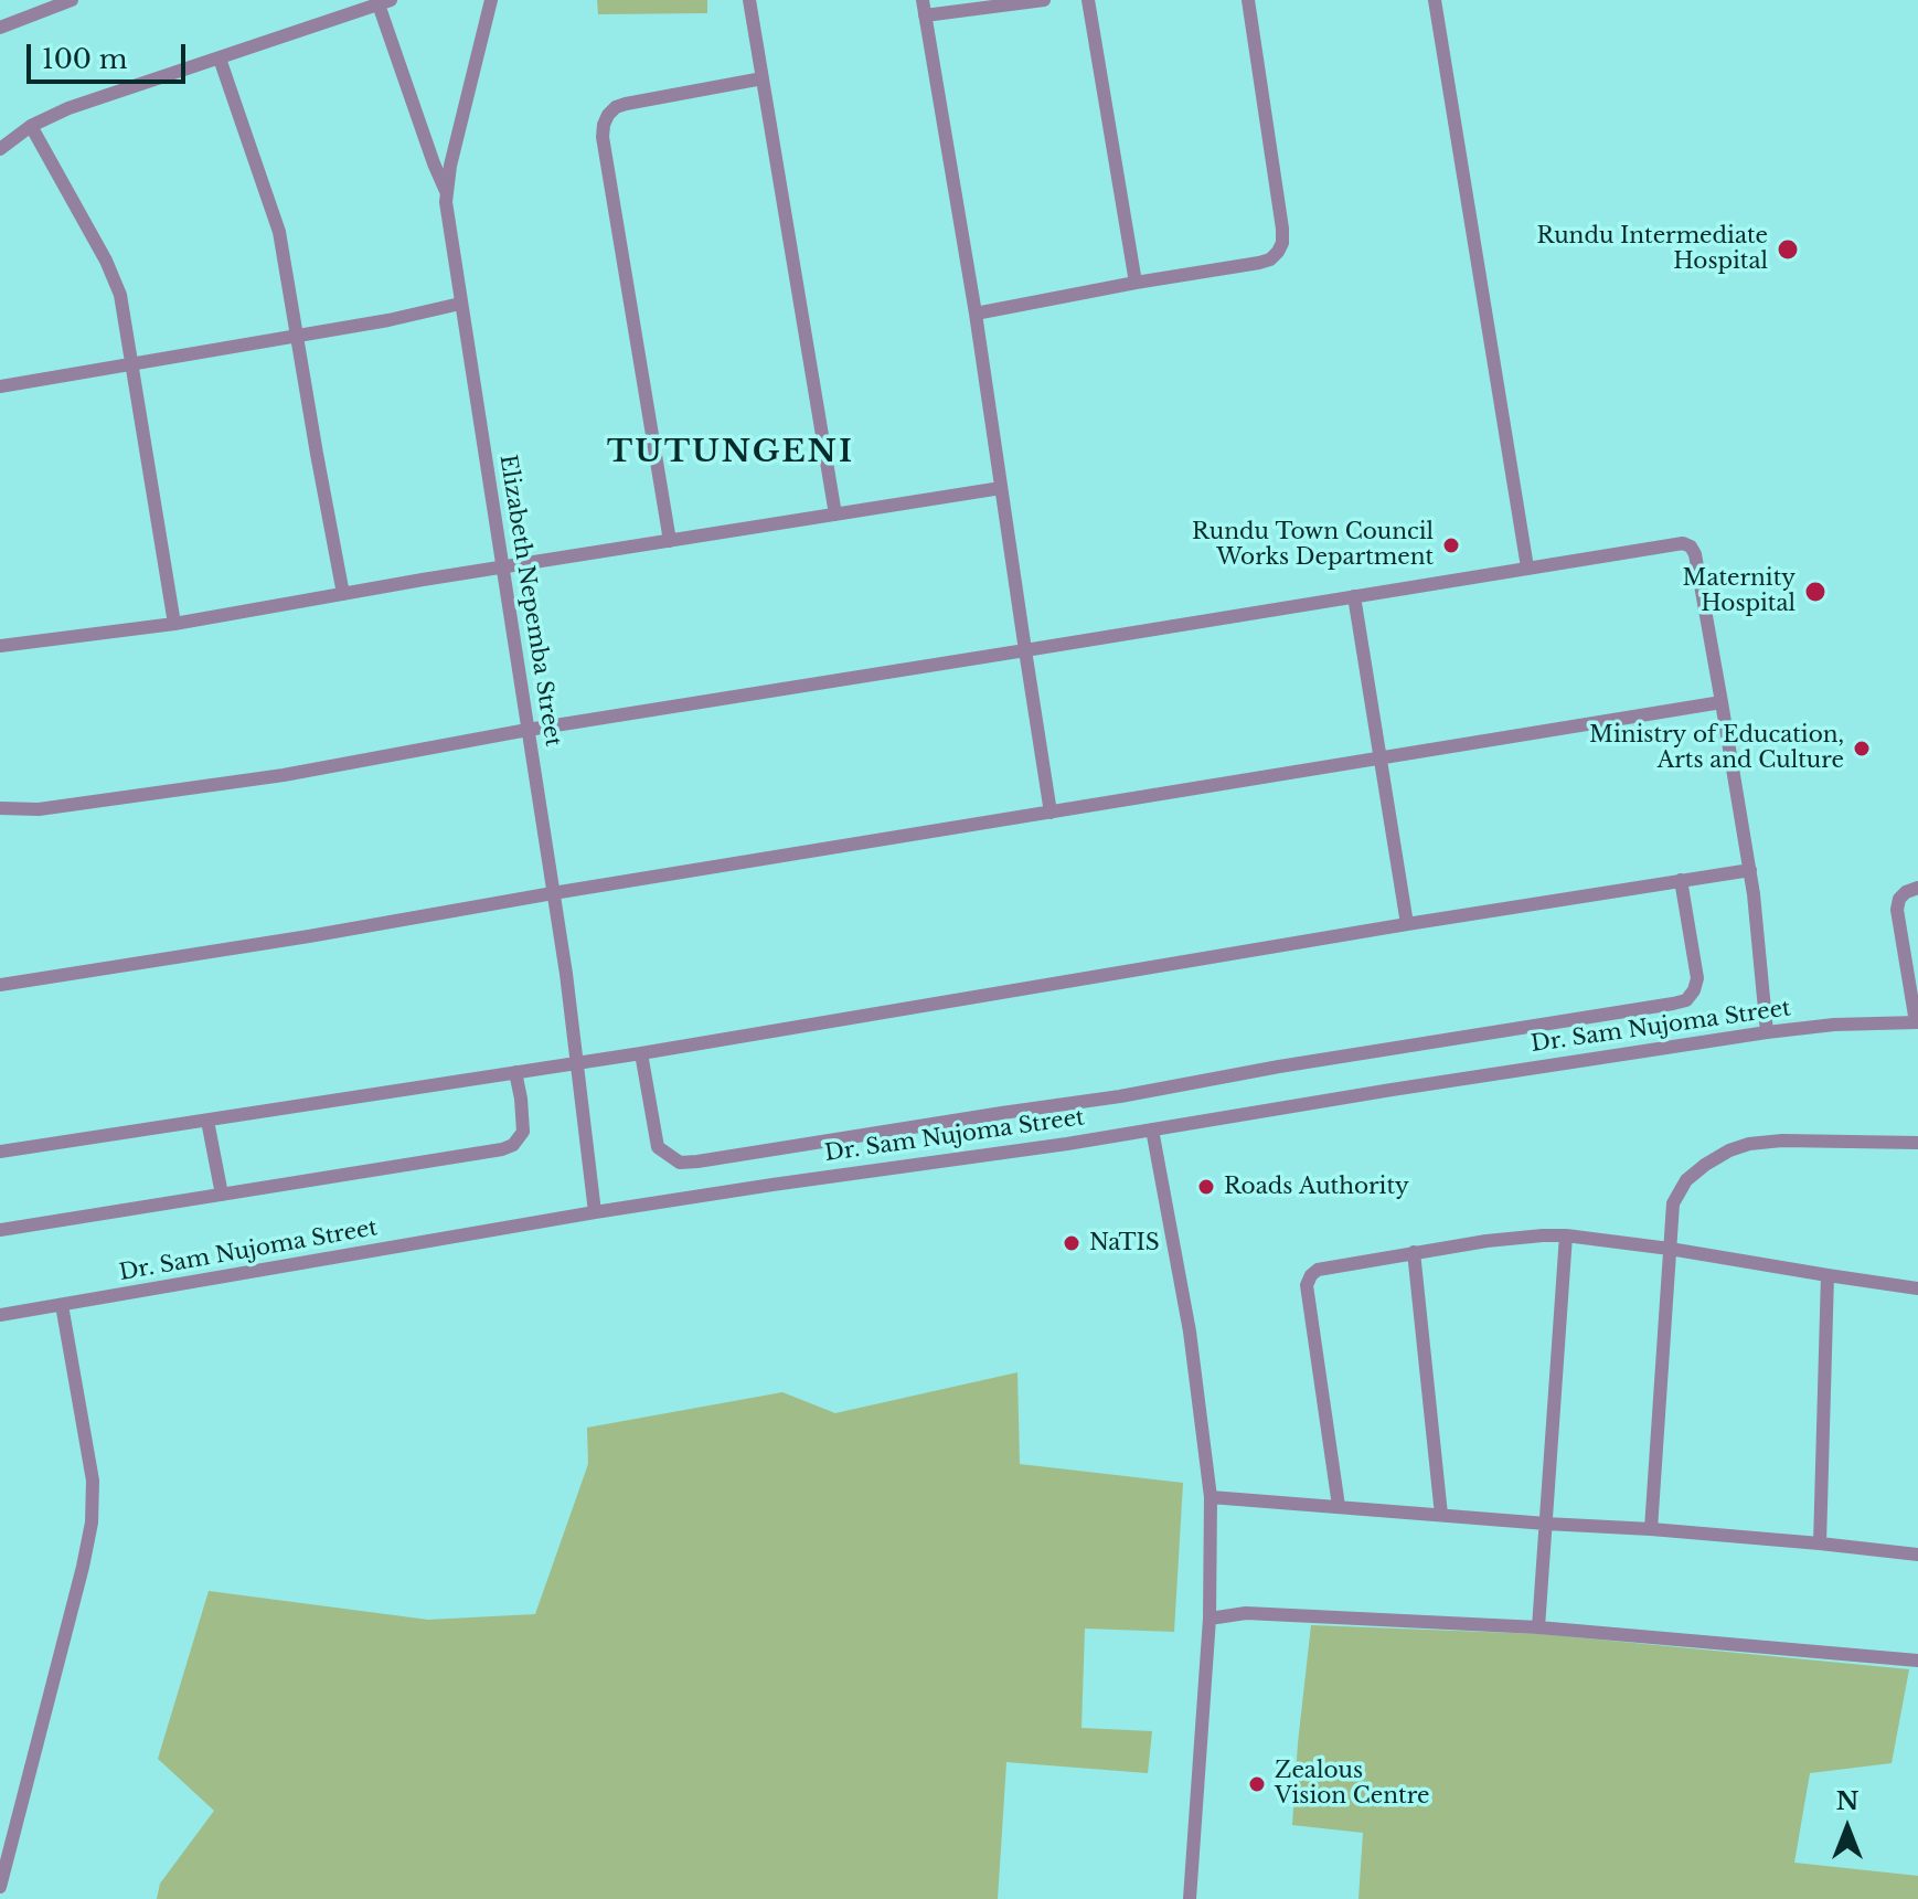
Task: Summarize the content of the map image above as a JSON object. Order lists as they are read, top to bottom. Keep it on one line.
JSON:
{"streets":{"street":["Elizabeth Nepemba Street","Dr. Sam Nujoma Street"]},"crossings":[["Elizabeth Nepemba Street","Dr. Sam Nujoma Street"]],"districts":["TUTUNGENI"],"places":["Rundu Intermediate Hospital","Rundu Town Council Works Department","Maternity Hospital","Ministry of Education, Arts and Culture","Roads Authority","NaTIS","Zealous Vision Centre"],"scale_bar":"100 m","north":"top"}
